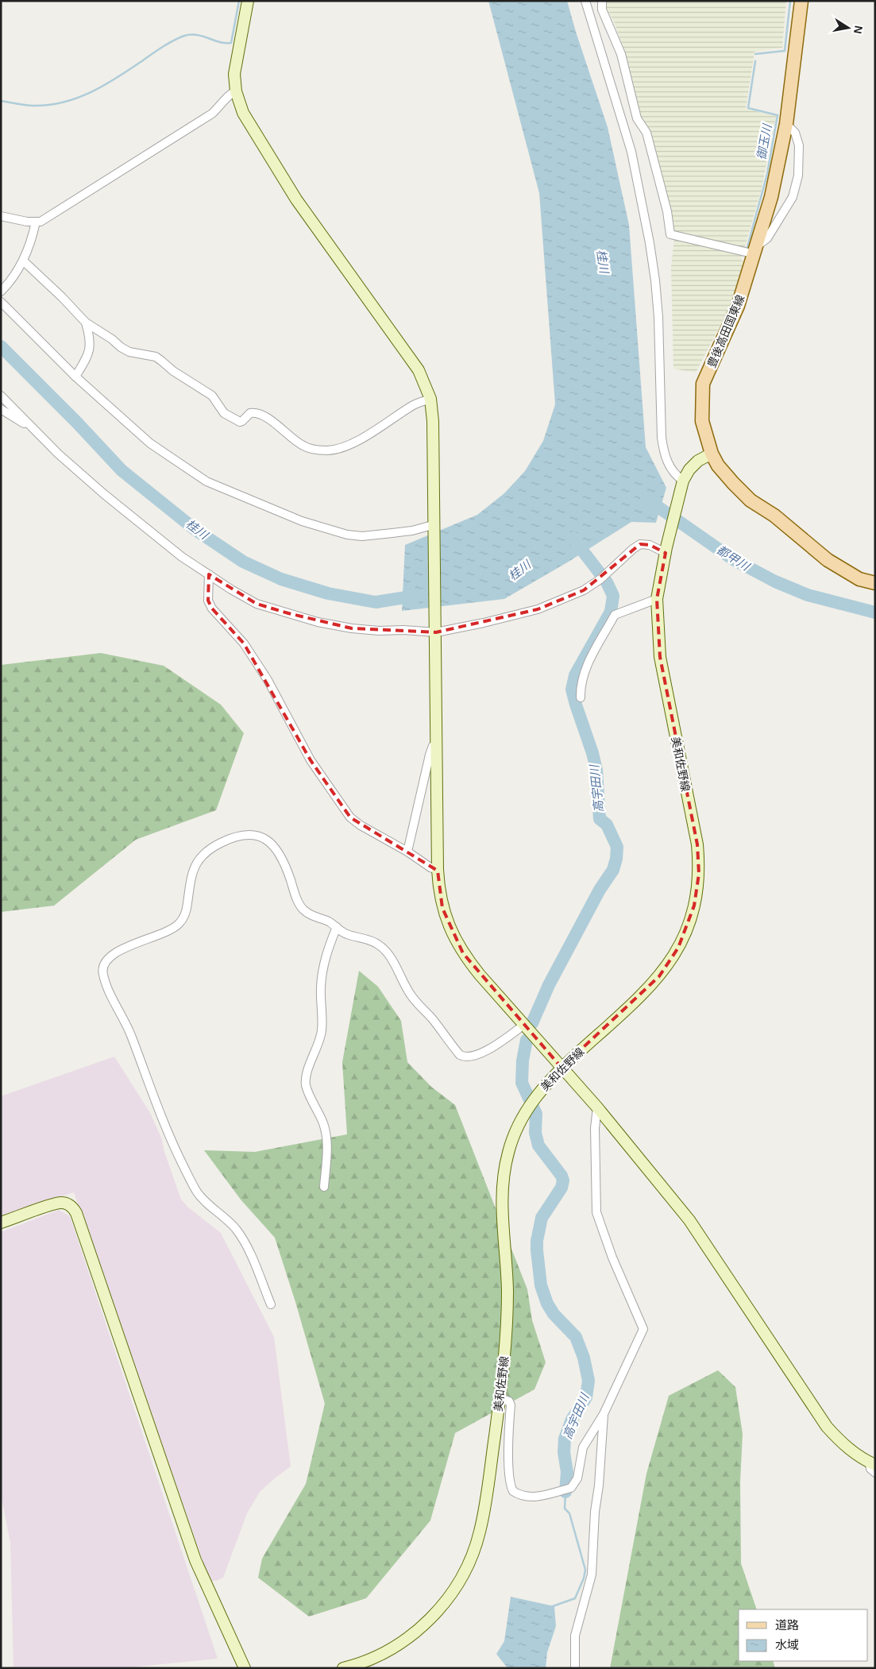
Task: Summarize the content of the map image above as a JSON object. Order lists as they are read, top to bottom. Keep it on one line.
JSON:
{"streets":{"main road":["豊後高田国東線"],"street":["美和佐野線"]},"crossings":[["豊後高田国東線","美和佐野線"]],"water":["御玉川","桂川","都甲川","高宇田川"],"legend":["道路","水域"],"north":"right"}
